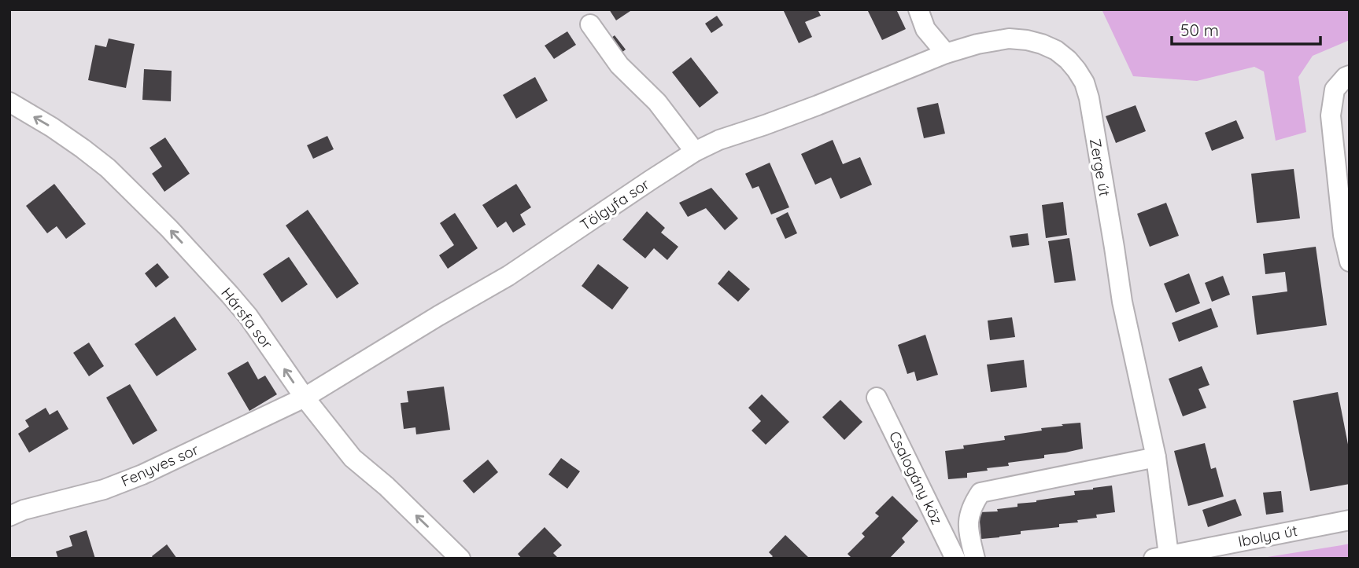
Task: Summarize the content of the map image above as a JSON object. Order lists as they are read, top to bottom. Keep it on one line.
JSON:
{"streets":{"street":["Zerge út","Tölgyfa sor","Hársfa sor","Fenyves sor","Csalogány köz","Ibolya út"]},"crossings":[["Zerge út","Tölgyfa sor"],["Zerge út","Ibolya út"],["Tölgyfa sor","Hársfa sor"],["Tölgyfa sor","Fenyves sor"],["Hársfa sor","Fenyves sor"]],"one_way":["Hársfa sor"],"scale_bar":"50 m"}
